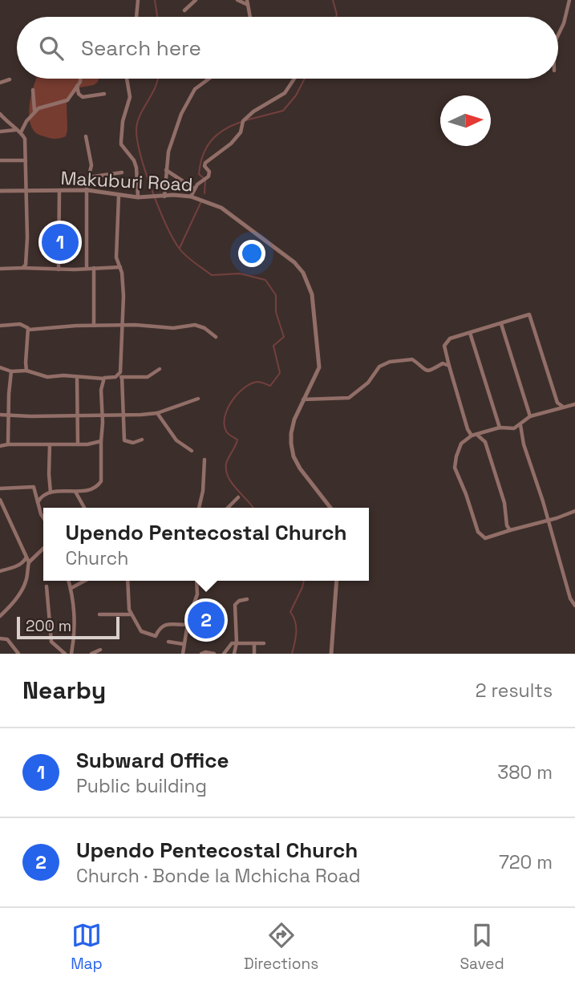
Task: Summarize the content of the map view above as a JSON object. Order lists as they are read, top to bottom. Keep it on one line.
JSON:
{"streets":{"street":["Makuburi Road"]},"scale_bar":"200 m","north":"right","page":{"search":"Search here","pins":["1","2"],"popup":["Upendo Pentecostal Church","Church"],"scale":"200 m","heading":["Nearby","2 results"],"list":[{"mark":"1","name":"Subward Office","note":"Public building","value":"380 m"},{"mark":"2","name":"Upendo Pentecostal Church","note":"Church · Bonde la Mchicha Road","value":"720 m"}],"nav":["Map","Directions","Saved"]}}
